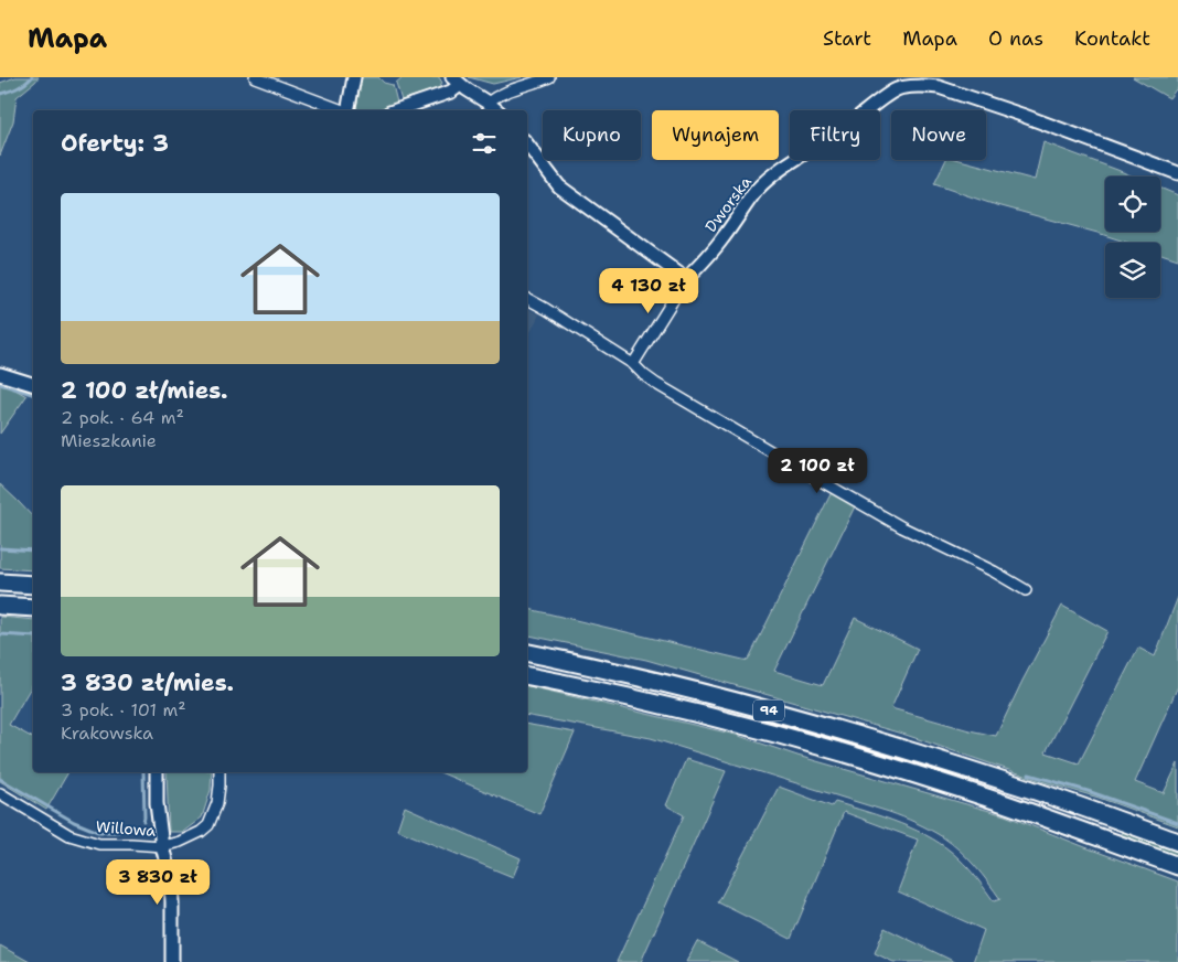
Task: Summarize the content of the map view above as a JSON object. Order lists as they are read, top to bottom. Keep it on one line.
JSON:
{"streets":{"highway":["94"],"street":["Dworska","Willowa"]},"page":{"header":"Mapa","nav":["Start","Mapa","O nas","Kontakt"],"chip":["Kupno","Wynajem","Filtry","Nowe"],"heading":"Oferty: 3","list":[{"name":"2 100 zł/mies.","note":"2 pok. · 64 m² · Mieszkanie"},{"name":"3 830 zł/mies.","note":"3 pok. · 101 m² · Krakowska"}],"price":["4 130 zł","2 100 zł","3 830 zł"]}}
